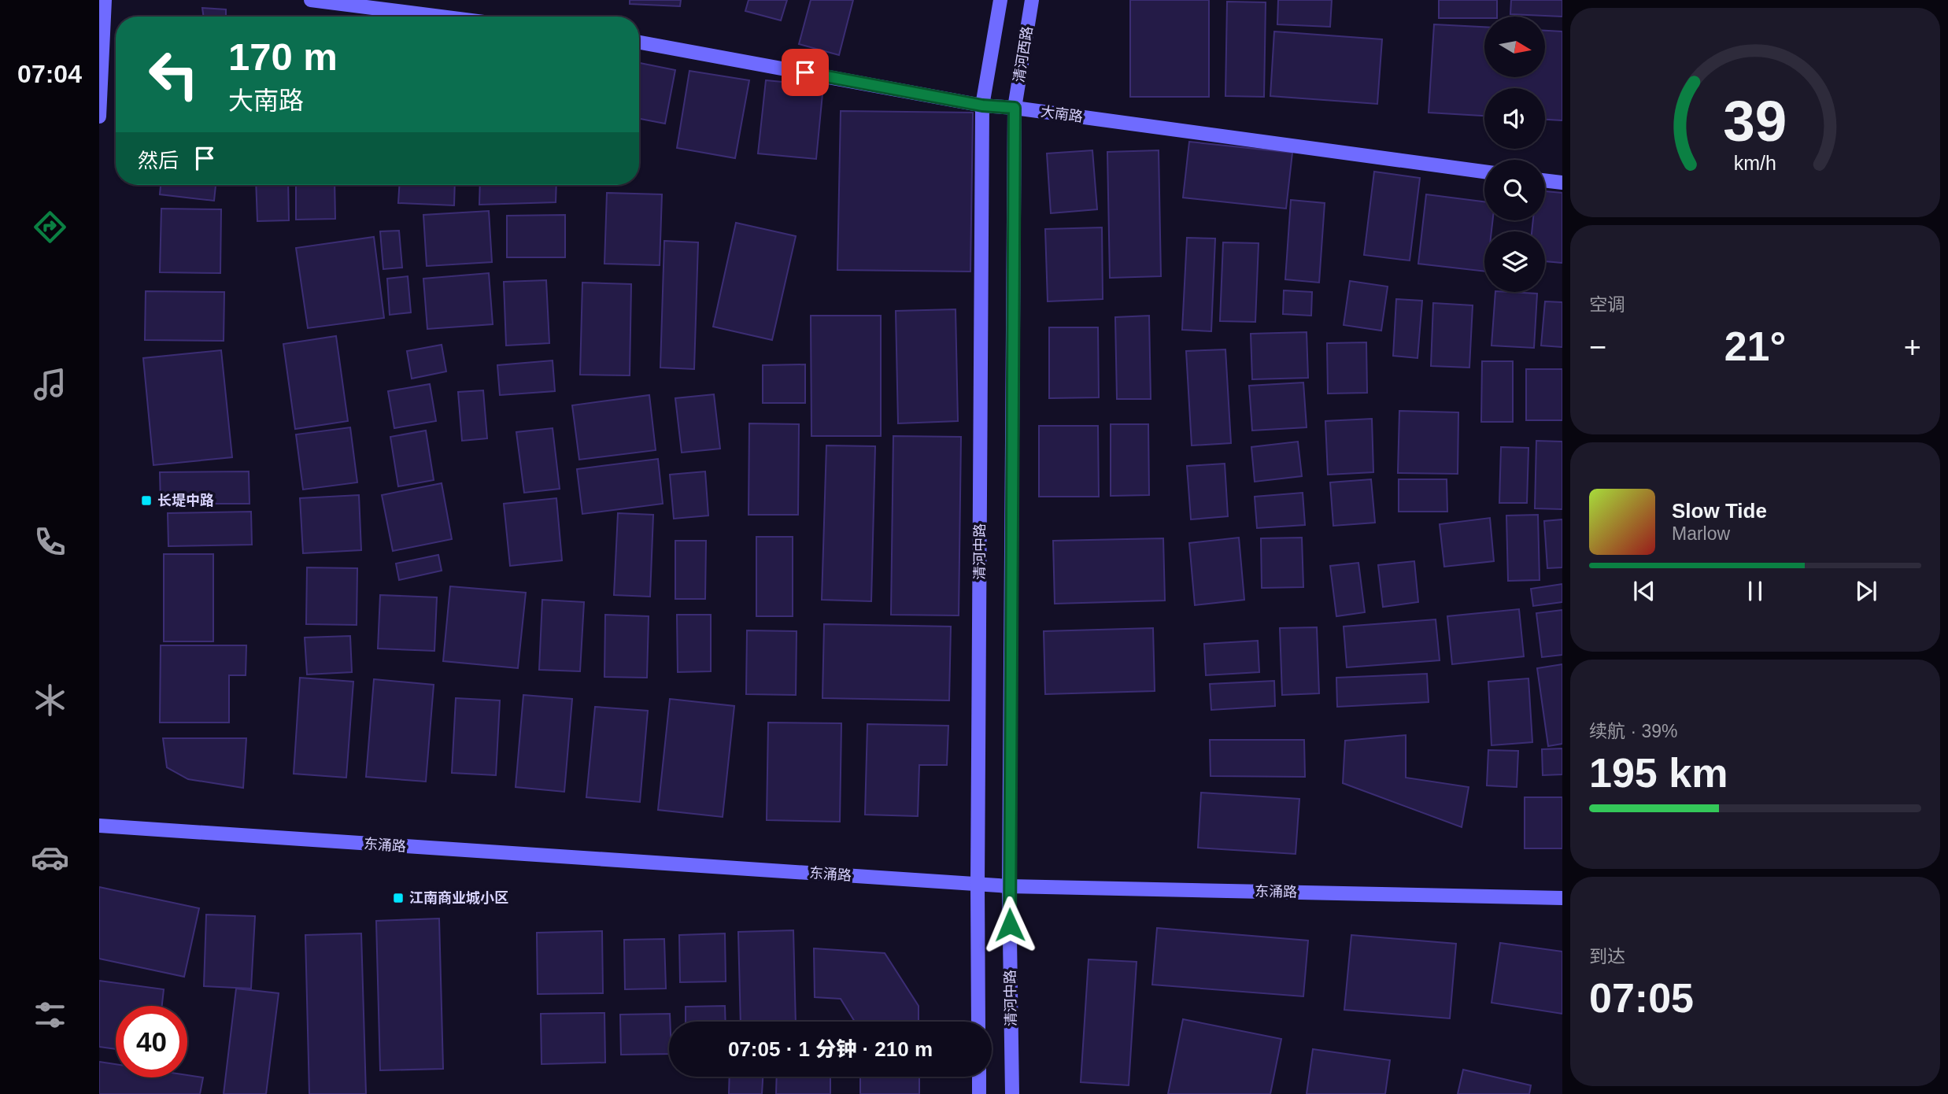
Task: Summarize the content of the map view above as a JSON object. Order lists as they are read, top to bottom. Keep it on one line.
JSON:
{"streets":{"street":["清河西路","大南路","清河中路","东涌路"]},"crossings":[["清河西路","大南路"],["清河西路","清河中路"],["大南路","清河中路"],["清河中路","东涌路"]],"places":{"transit":["长堤中路","江南商业城小区"]},"north":"right","page":{"tabs":"07:04","turn":["170 m","大南路"],"then":"然后","tile":["空调",["续航 · 39%","195 km"],["到达","07:05"]],"heat":["−","21°","+"],"song":["Slow Tide","Marlow"],"limit":"40","trip":"07:05 · 1 分钟 · 210 m","gauge":["39","km/h"]}}
